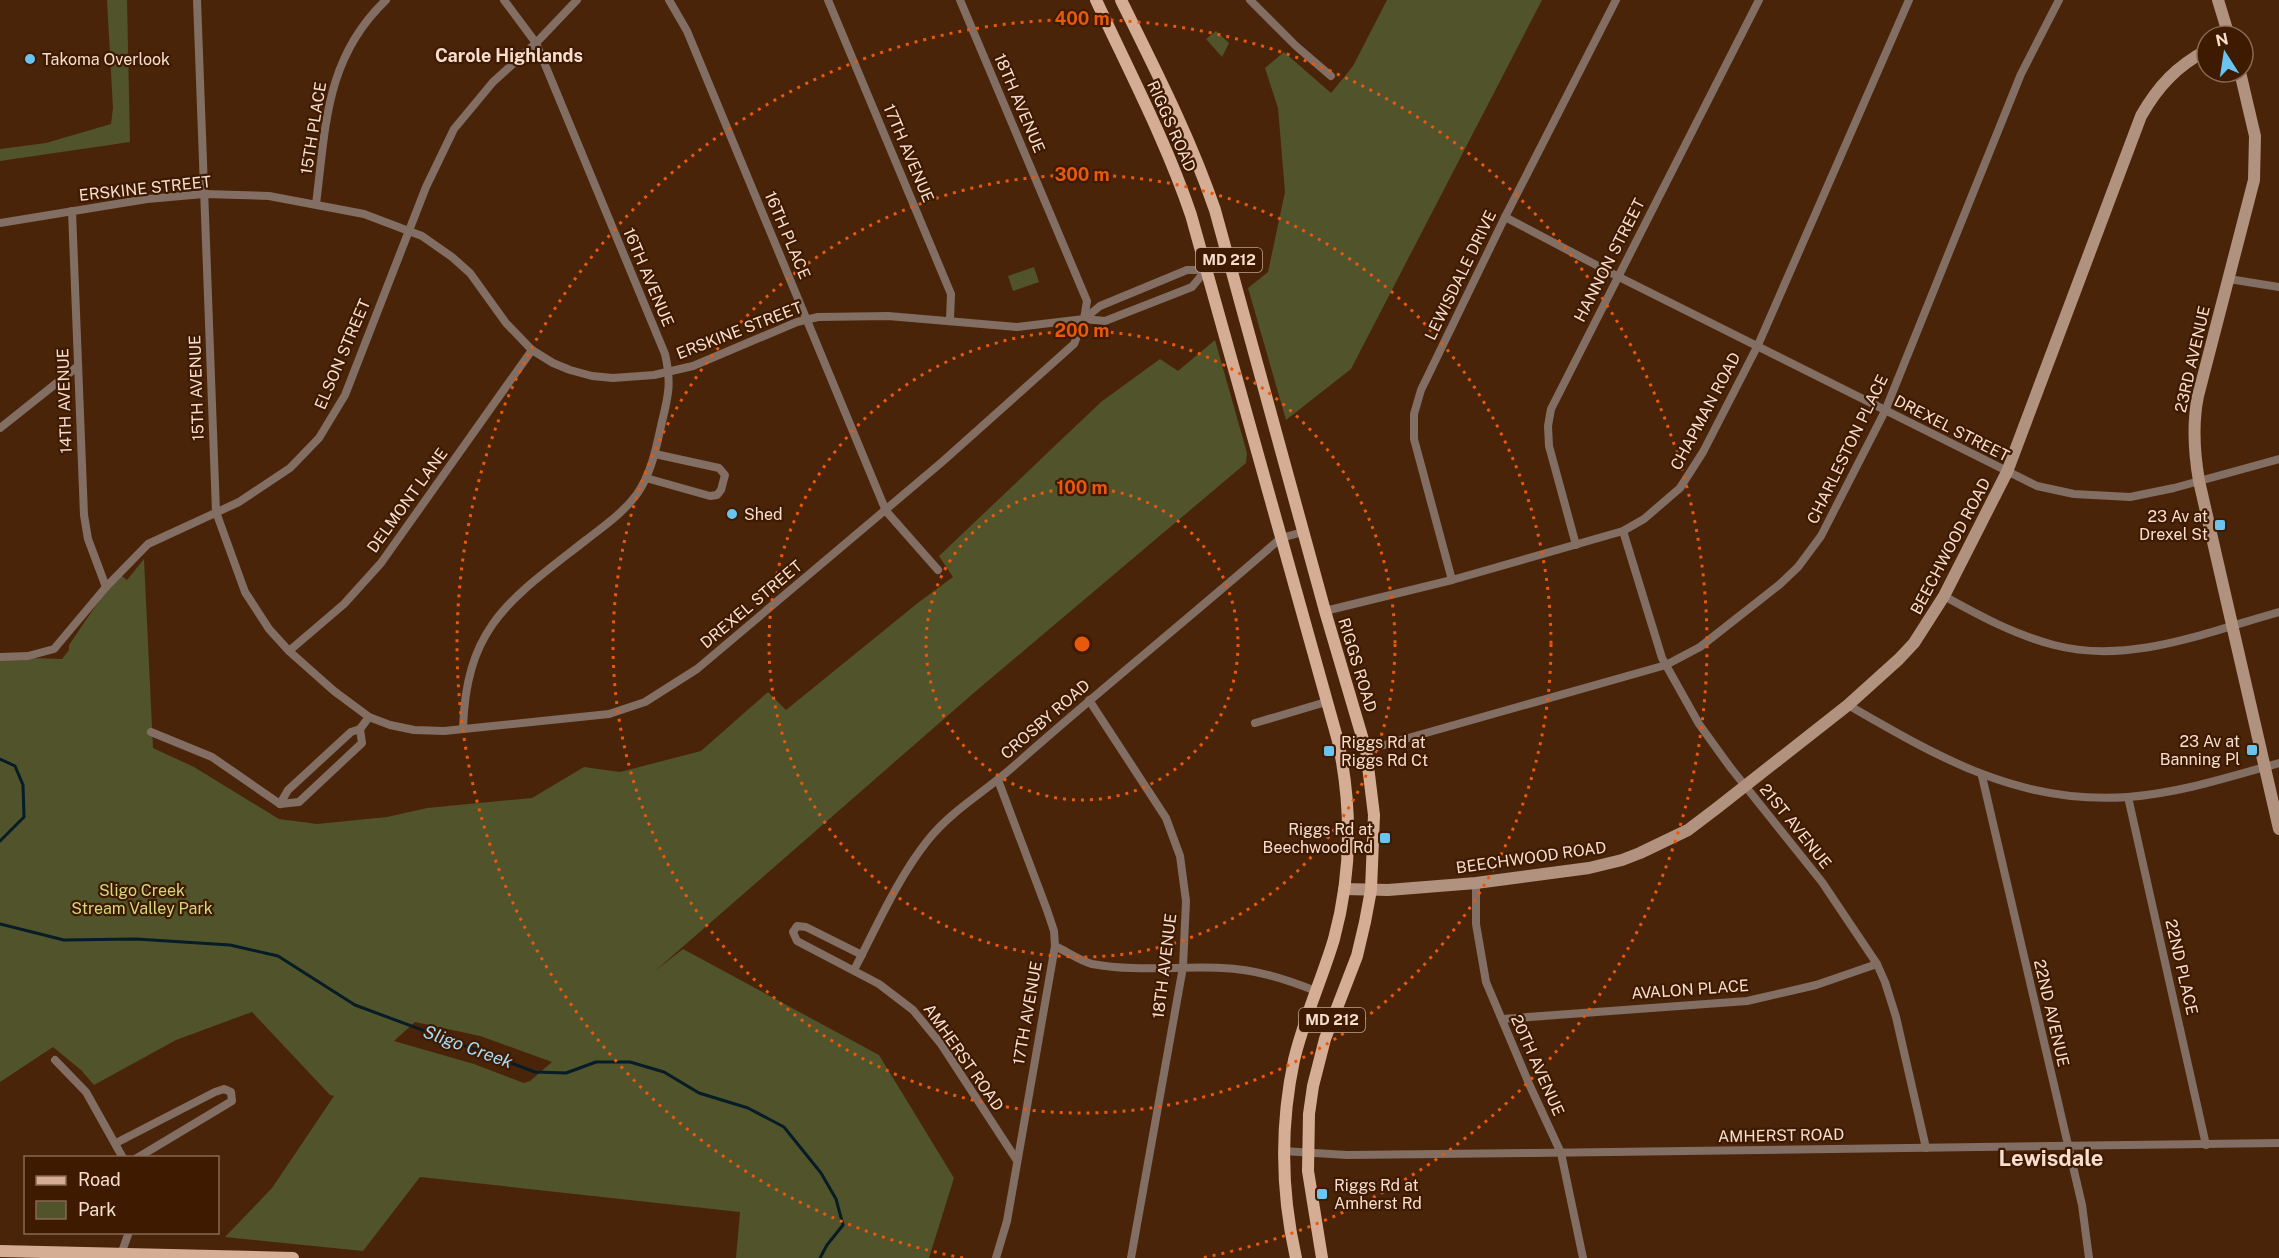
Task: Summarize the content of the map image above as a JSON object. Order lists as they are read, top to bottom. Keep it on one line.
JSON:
{"streets":{"main road":["RIGGS ROAD","MD 212"],"street":["18TH AVENUE","15TH PLACE","17TH AVENUE","ERSKINE STREET","16TH PLACE","HANNON STREET","LEWISDALE DRIVE","16TH AVENUE","ELSON STREET","23RD AVENUE","15TH AVENUE","14TH AVENUE","CHAPMAN ROAD","DREXEL STREET","CHARLESTON PLACE","DELMONT LANE","BEECHWOOD ROAD","CROSBY ROAD","21ST AVENUE","22ND PLACE","AVALON PLACE","22ND AVENUE","AMHERST ROAD","20TH AVENUE"]},"crossings":[["18TH AVENUE","ERSKINE STREET"],["18TH AVENUE","DREXEL STREET"],["18TH AVENUE","CROSBY ROAD"],["RIGGS ROAD","CHAPMAN ROAD"],["RIGGS ROAD","CHARLESTON PLACE"],["RIGGS ROAD","BEECHWOOD ROAD"],["RIGGS ROAD","CROSBY ROAD"],["RIGGS ROAD","AMHERST ROAD"],["15TH PLACE","ERSKINE STREET"],["17TH AVENUE","ERSKINE STREET"],["17TH AVENUE","CROSBY ROAD"],["17TH AVENUE","AMHERST ROAD"],["ERSKINE STREET","16TH PLACE"],["ERSKINE STREET","16TH AVENUE"],["ERSKINE STREET","ELSON STREET"],["ERSKINE STREET","15TH AVENUE"],["ERSKINE STREET","14TH AVENUE"],["ERSKINE STREET","DREXEL STREET"],["ERSKINE STREET","DELMONT LANE"],["16TH PLACE","DREXEL STREET"],["HANNON STREET","CHAPMAN ROAD"],["HANNON STREET","DREXEL STREET"],["LEWISDALE DRIVE","CHAPMAN ROAD"],["LEWISDALE DRIVE","DREXEL STREET"],["16TH AVENUE","ELSON STREET"],["16TH AVENUE","DREXEL STREET"],["ELSON STREET","15TH AVENUE"],["ELSON STREET","14TH AVENUE"],["23RD AVENUE","DREXEL STREET"],["15TH AVENUE","DREXEL STREET"],["15TH AVENUE","DELMONT LANE"],["CHAPMAN ROAD","DREXEL STREET"],["CHAPMAN ROAD","21ST AVENUE"],["DREXEL STREET","CHARLESTON PLACE"],["DREXEL STREET","BEECHWOOD ROAD"],["CHARLESTON PLACE","21ST AVENUE"],["BEECHWOOD ROAD","21ST AVENUE"],["BEECHWOOD ROAD","20TH AVENUE"],["CROSBY ROAD","AMHERST ROAD"],["21ST AVENUE","AVALON PLACE"],["21ST AVENUE","AMHERST ROAD"],["22ND PLACE","AMHERST ROAD"],["AVALON PLACE","20TH AVENUE"],["22ND AVENUE","AMHERST ROAD"],["AMHERST ROAD","20TH AVENUE"]],"districts":["Carole Highlands","Lewisdale"],"water":["Sligo Creek"],"parks":["Sligo Creek Stream Valley Park"],"places":{"other":["Takoma Overlook","Shed"],"transit":["23 Av at Drexel St","23 Av at Banning Pl","Riggs Rd at Riggs Rd Ct","Riggs Rd at Beechwood Rd","Riggs Rd at Amherst Rd"]},"legend":["Road","Park"],"north":"top","rings":["400 m","300 m","200 m","100 m"]}
